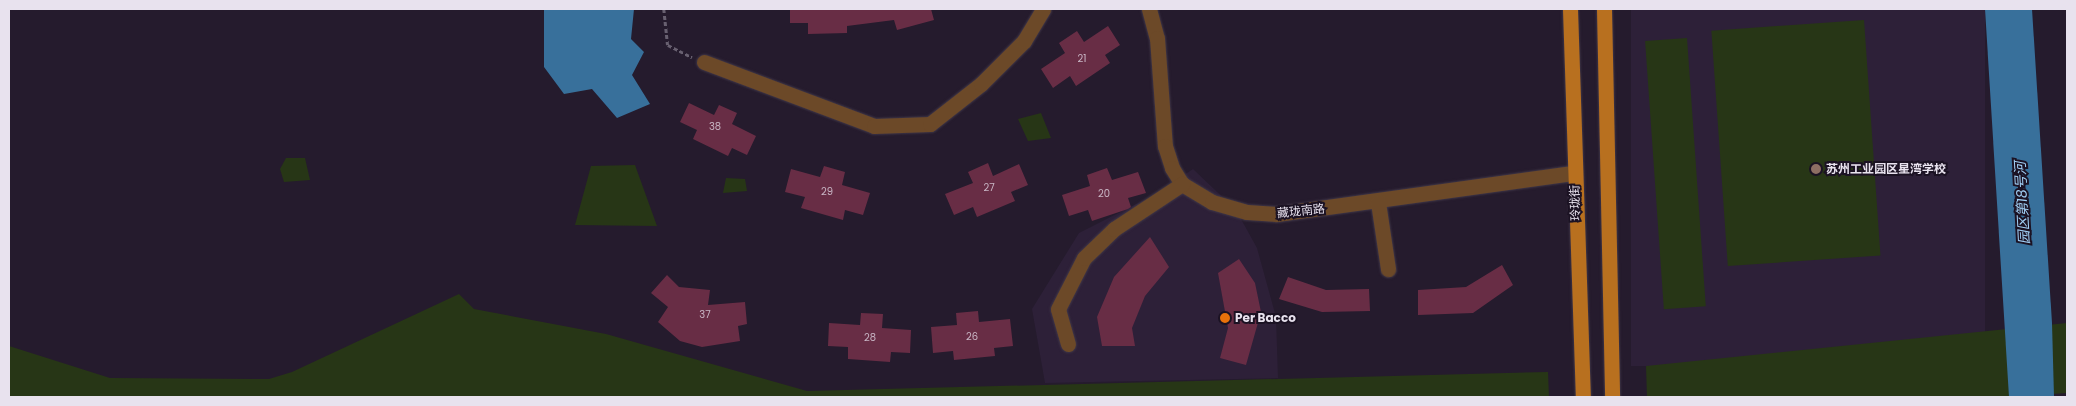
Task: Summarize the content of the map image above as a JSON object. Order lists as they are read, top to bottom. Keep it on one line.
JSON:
{"streets":{"main road":["玲珑街"],"street":["藏珑南路"]},"crossings":[["玲珑街","藏珑南路"]],"water":["园区第18号河"],"places":["苏州工业园区星湾学校","Per Bacco"],"house_numbers":["21","38","27","29","20","37","26","28"]}
